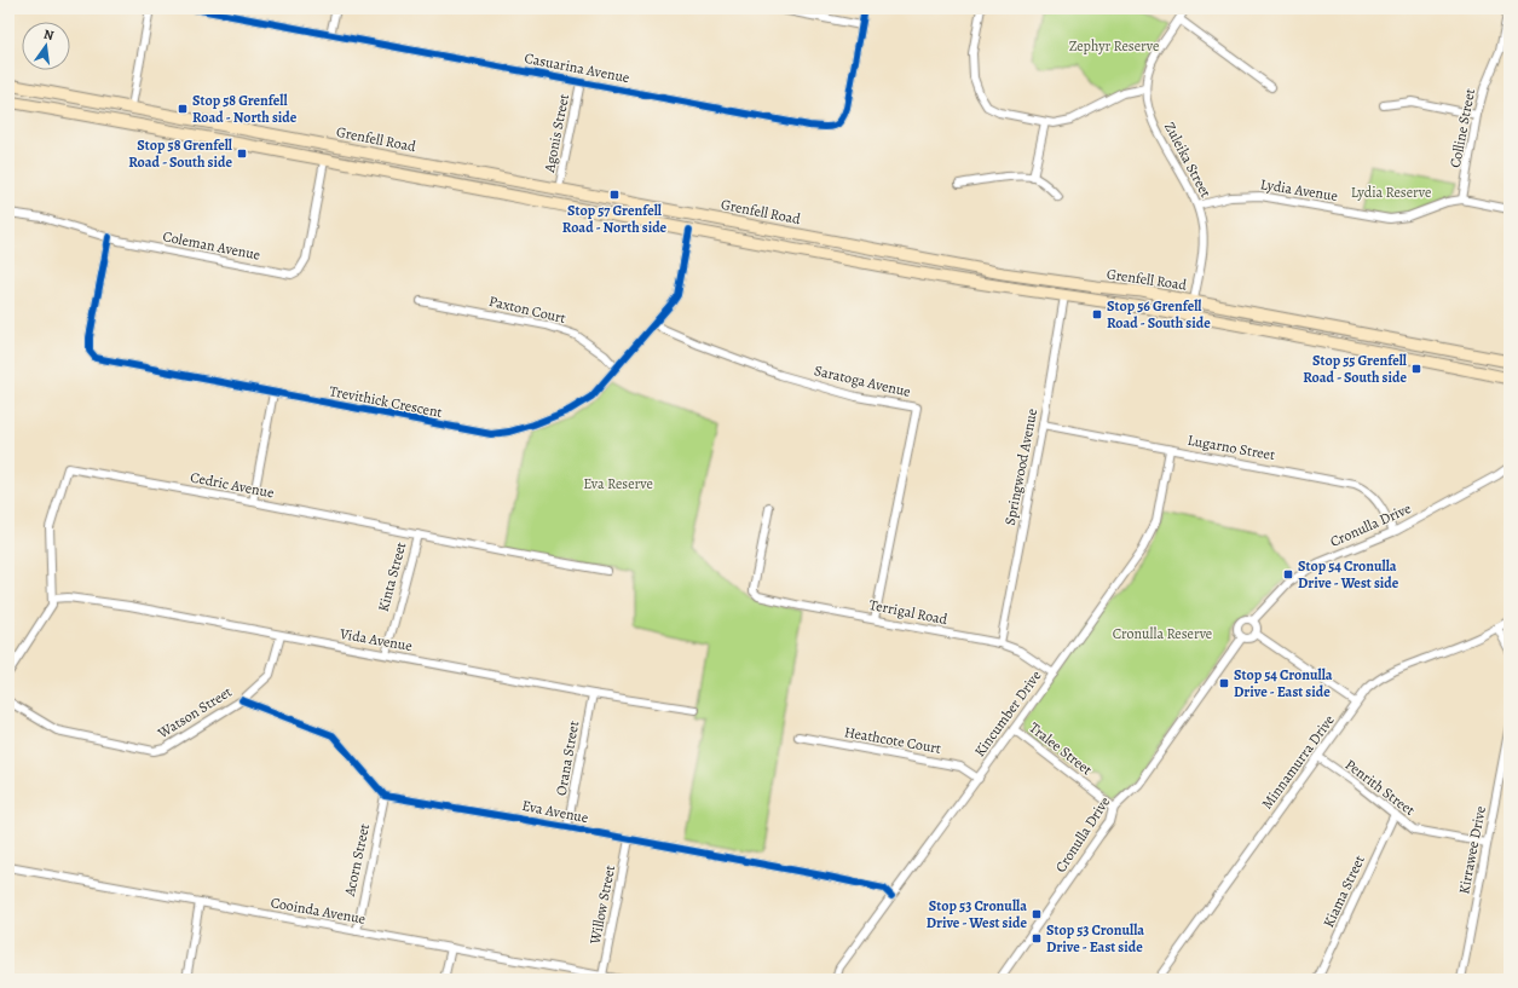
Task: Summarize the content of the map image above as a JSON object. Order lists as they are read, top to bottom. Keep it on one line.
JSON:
{"streets":{"main road":["Grenfell Road"],"street":["Casuarina Avenue","Colline Street","Agonis Street","Zuleika Street","Lydia Avenue","Coleman Avenue","Paxton Court","Saratoga Avenue","Trevithick Crescent","Lugarno Street","Springwood Avenue","Cedric Avenue","Cronulla Drive","Kinta Street","Terrigal Road","Vida Avenue","Watson Street","Kincumber Drive","Heathcote Court","Tralee Street","Orana Street","Minnamurra Drive","Penrith Street","Eva Avenue","Kirrawee Drive","Acorn Street","Kiama Street","Willow Street","Cooinda Avenue"]},"crossings":[["Casuarina Avenue","Agonis Street"],["Colline Street","Lydia Avenue"],["Agonis Street","Grenfell Road"],["Grenfell Road","Zuleika Street"],["Grenfell Road","Coleman Avenue"],["Grenfell Road","Trevithick Crescent"],["Grenfell Road","Springwood Avenue"],["Zuleika Street","Lydia Avenue"],["Coleman Avenue","Trevithick Crescent"],["Paxton Court","Trevithick Crescent"],["Saratoga Avenue","Trevithick Crescent"],["Saratoga Avenue","Terrigal Road"],["Lugarno Street","Springwood Avenue"],["Lugarno Street","Cronulla Drive"],["Lugarno Street","Kincumber Drive"],["Springwood Avenue","Terrigal Road"],["Cedric Avenue","Kinta Street"],["Cedric Avenue","Vida Avenue"],["Cronulla Drive","Tralee Street"],["Kinta Street","Vida Avenue"],["Terrigal Road","Kincumber Drive"],["Vida Avenue","Watson Street"],["Vida Avenue","Orana Street"],["Kincumber Drive","Heathcote Court"],["Kincumber Drive","Tralee Street"],["Kincumber Drive","Eva Avenue"],["Orana Street","Eva Avenue"],["Minnamurra Drive","Penrith Street"],["Penrith Street","Kirrawee Drive"],["Penrith Street","Kiama Street"],["Eva Avenue","Acorn Street"],["Eva Avenue","Willow Street"],["Acorn Street","Cooinda Avenue"],["Willow Street","Cooinda Avenue"]],"parks":["Zephyr Reserve","Lydia Reserve","Eva Reserve","Cronulla Reserve"],"places":{"transit":["Stop 58 Grenfell Road - North side","Stop 58 Grenfell Road - South side","Stop 57 Grenfell Road - North side","Stop 56 Grenfell Road - South side","Stop 55 Grenfell Road - South side","Stop 54 Cronulla Drive - West side","Stop 54 Cronulla Drive - East side","Stop 53 Cronulla Drive - West side","Stop 53 Cronulla Drive - East side"]},"north":"top"}
